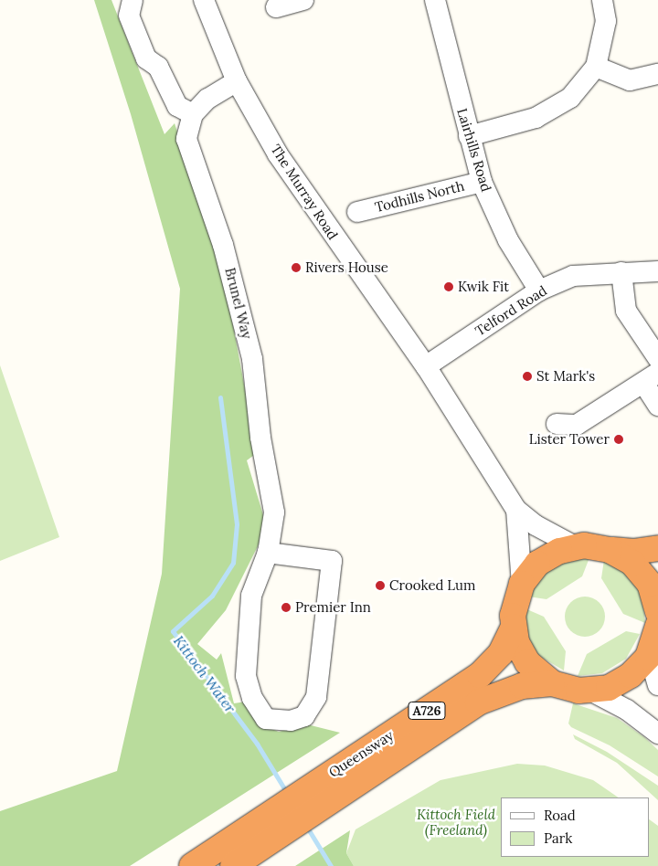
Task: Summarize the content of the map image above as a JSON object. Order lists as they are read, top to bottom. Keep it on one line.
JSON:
{"streets":{"highway":["A726","Queensway"],"street":["Lairhills Road","The Murray Road","Todhills North","Brunel Way","Telford Road"]},"crossings":[["Lairhills Road","Todhills North"],["Lairhills Road","Telford Road"],["The Murray Road","Brunel Way"],["The Murray Road","Telford Road"],["The Murray Road","A726"],["A726","Queensway"]],"water":["Kittoch Water"],"parks":["Kittoch Field (Freeland)"],"places":["Rivers House","Kwik Fit","St Mark's","Lister Tower","Crooked Lum","Premier Inn"],"legend":["Road","Park"]}
